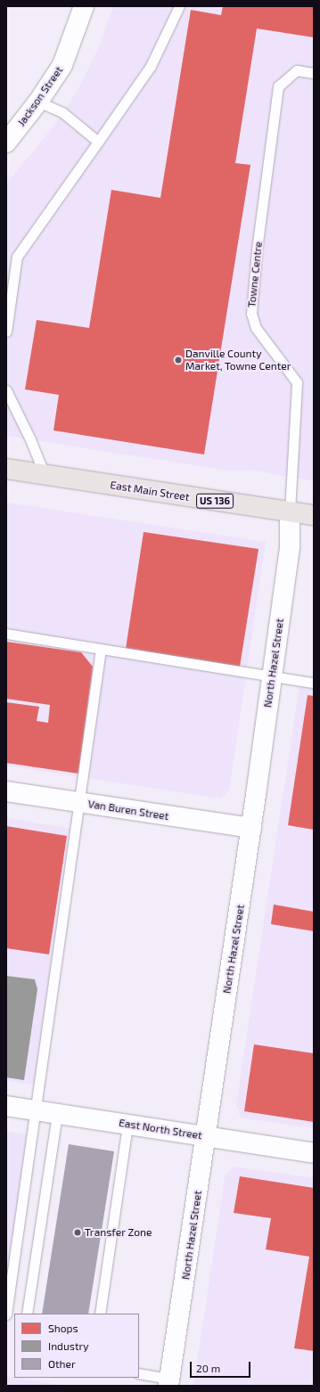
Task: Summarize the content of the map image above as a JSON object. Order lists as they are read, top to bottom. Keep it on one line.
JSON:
{"streets":{"main road":["East Main Street","US 136"],"street":["Jackson Street","North Hazel Street","Van Buren Street","East North Street"],"lane":["Towne Centre"]},"crossings":[["Towne Centre","East Main Street"],["Towne Centre","North Hazel Street"],["East Main Street","North Hazel Street"],["North Hazel Street","Van Buren Street"],["North Hazel Street","East North Street"]],"places":["Danville County Market, Towne Center","Transfer Zone"],"legend":["Shops","Industry","Other"],"scale_bar":"20 m"}
